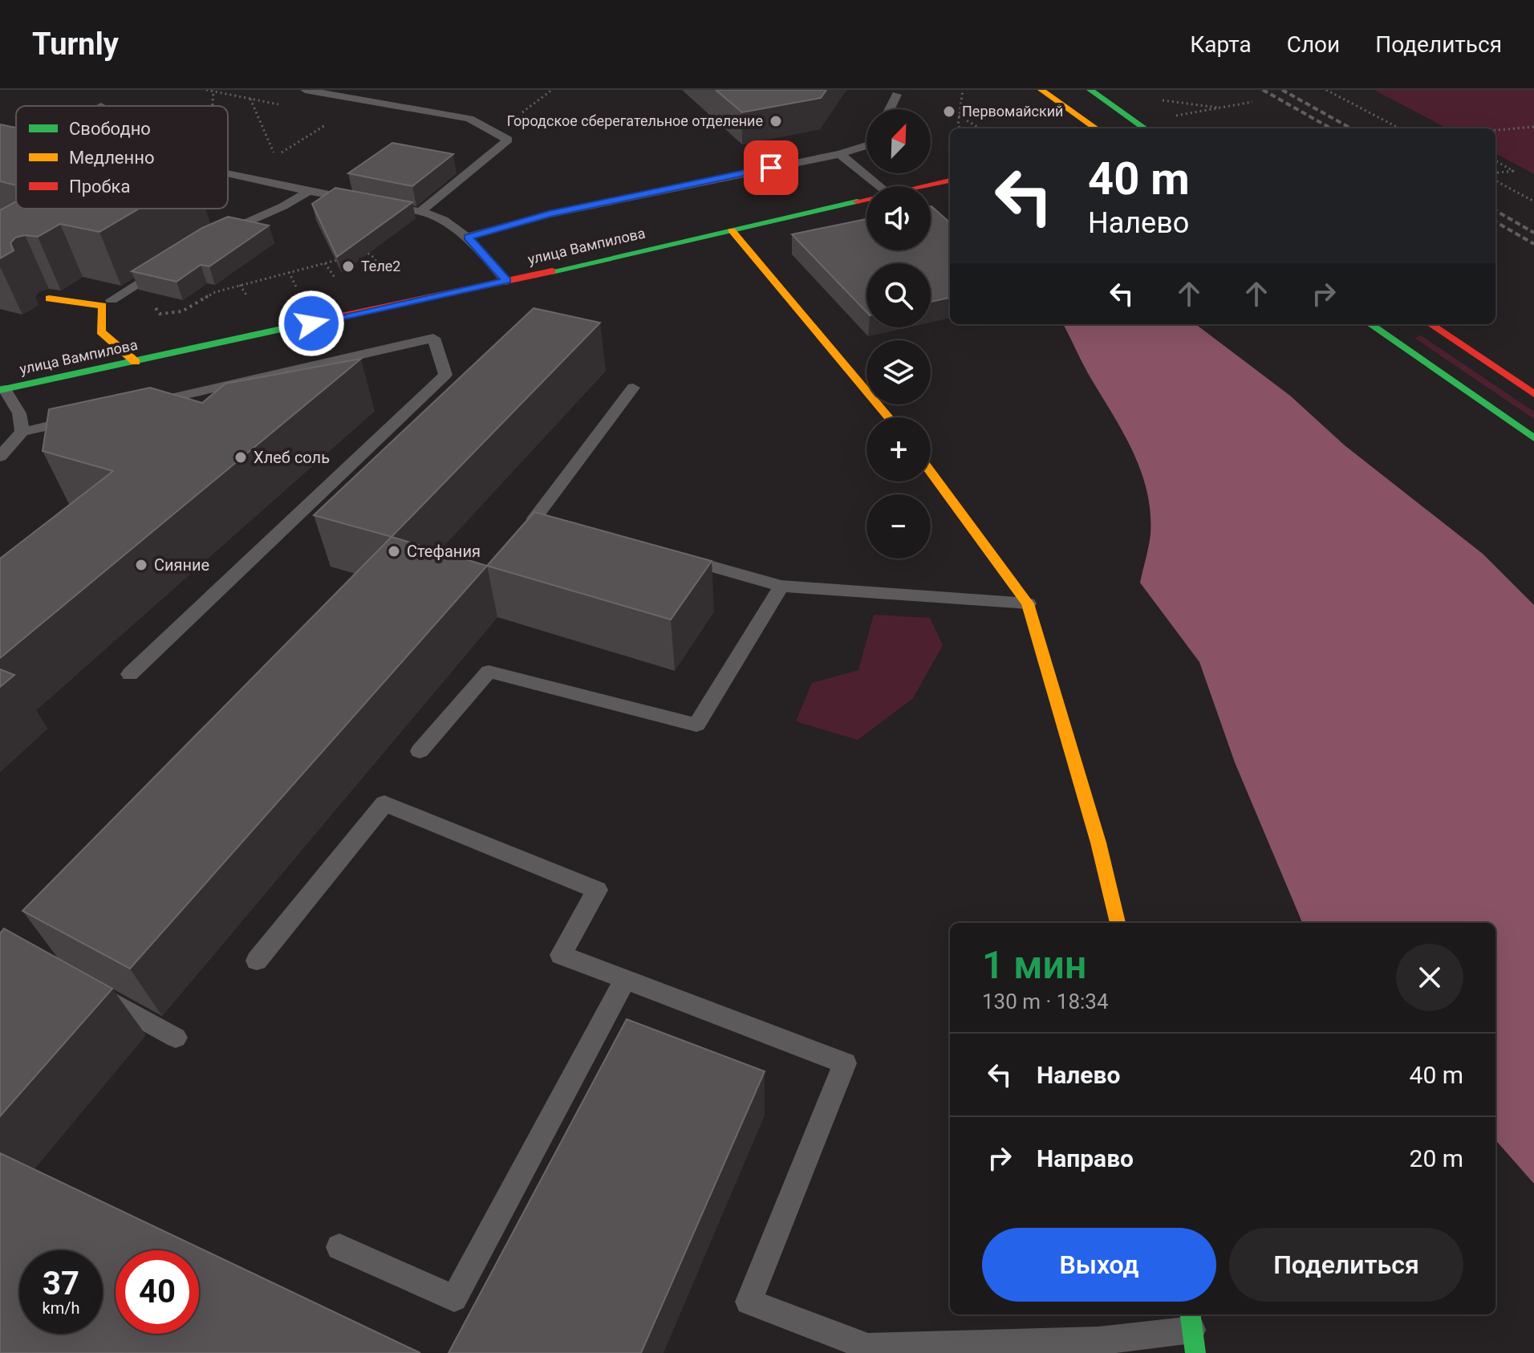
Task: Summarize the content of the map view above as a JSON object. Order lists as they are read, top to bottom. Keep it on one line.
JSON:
{"streets":{"street":["улица Вампилова"]},"places":["Первомайский","Городское сберегательное отделение","Теле2","Хлеб соль","Стефания","Сияние"],"legend":["Свободно","Медленно","Пробка"],"north":"top right","page":{"header":"Turnly","nav":["Карта","Слои","Поделиться"],"map_buttons":["+","−"],"turn":["40 m","Налево"],"heading":["1 мин","130 m · 18:34"],"list":[{"name":"Налево","value":"40 m"},{"name":"Направо","value":"20 m"}],"buttons":["Выход","Поделиться"],"speed":"37 km/h","limit":"40"}}
